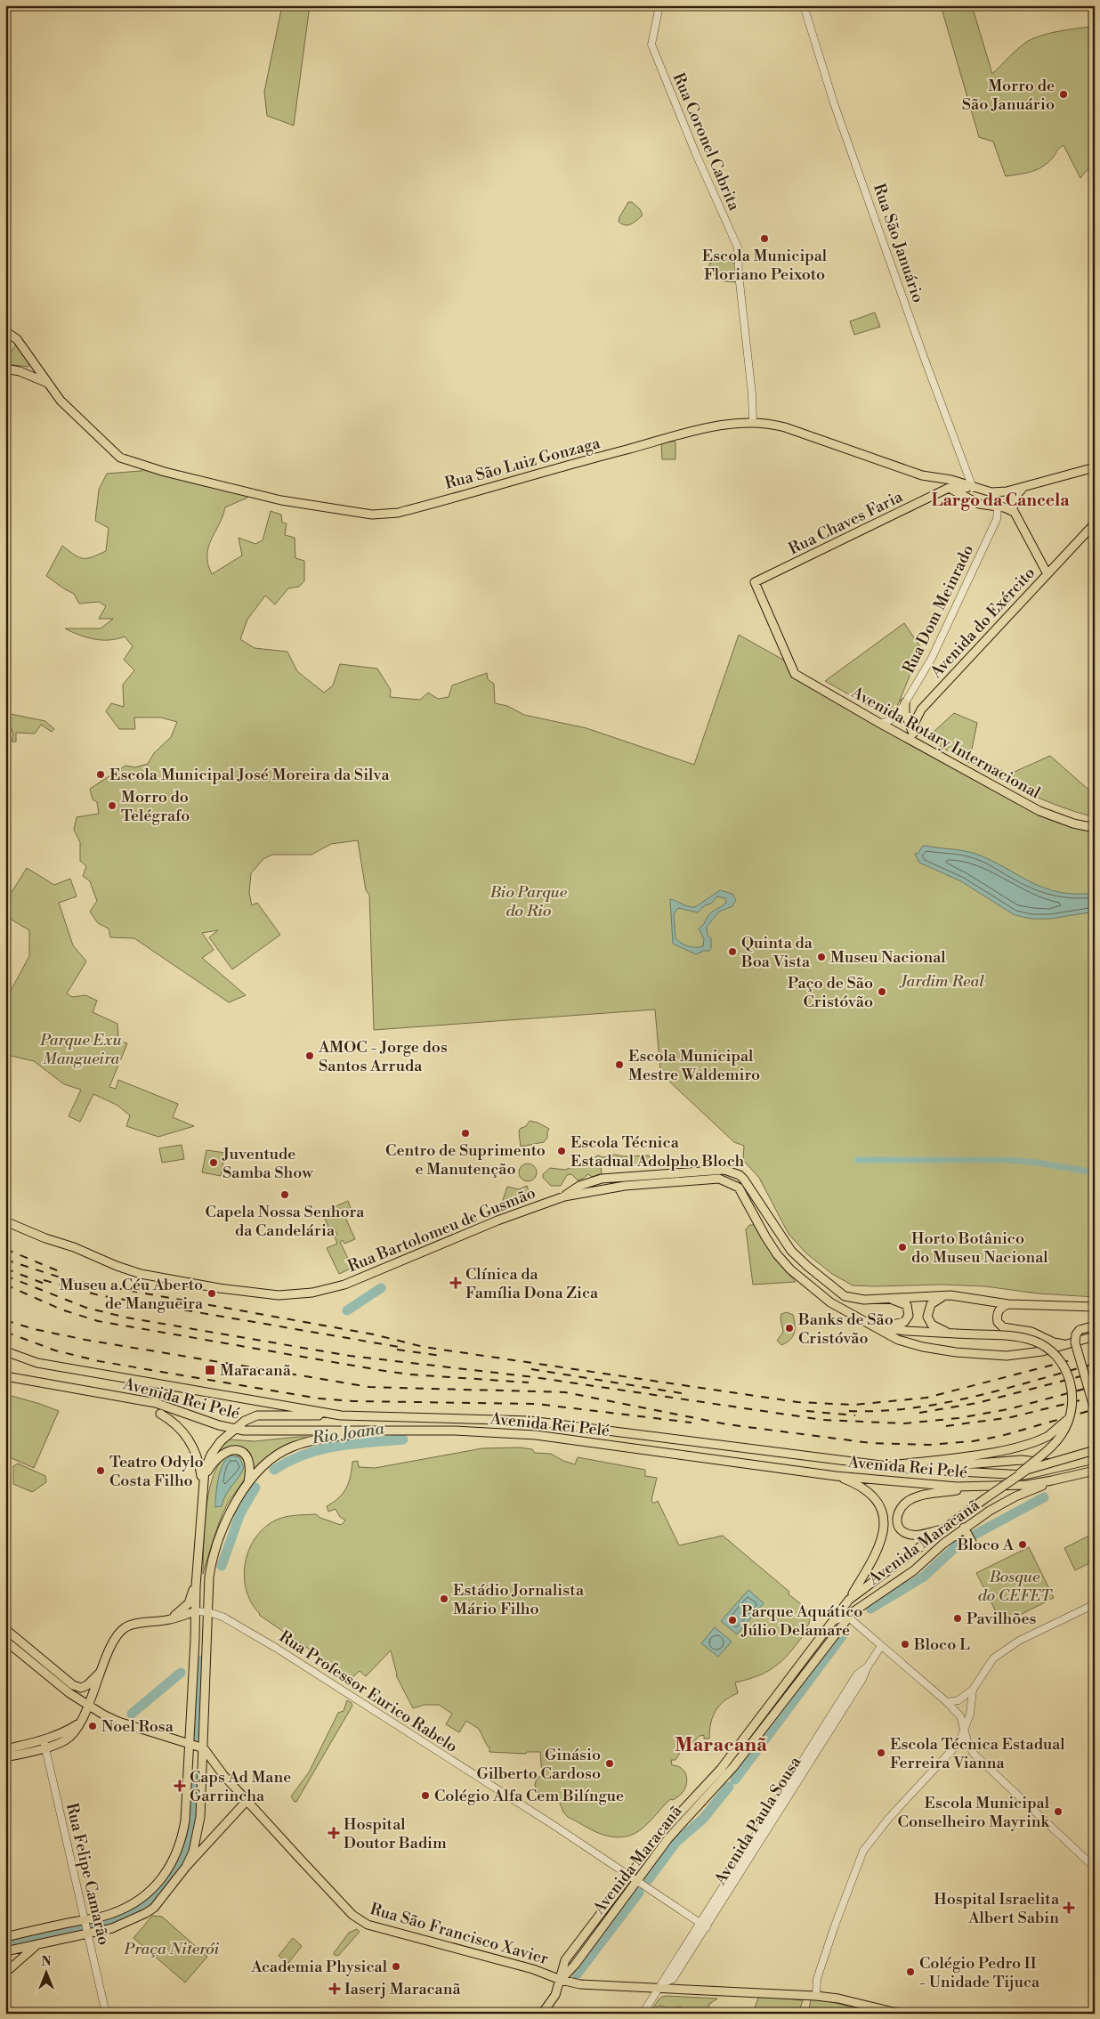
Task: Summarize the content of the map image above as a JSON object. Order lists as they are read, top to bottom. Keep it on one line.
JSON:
{"streets":{"main road":["Rua São Luiz Gonzaga","Rua Chaves Faria","Avenida do Exército","Avenida Rotary Internacional","Rua Bartolomeu de Gusmão","Avenida Rei Pelé","Avenida Maracanã","Rua São Francisco Xavier"],"street":["Rua Coronel Cabrita","Rua São Januário","Rua Dom Meinrado","Rua Professor Eurico Rabelo","Avenida Paula Sousa","Rua Felipe Camarão"]},"crossings":[["Rua Coronel Cabrita","Rua São Luiz Gonzaga"],["Rua São Januário","Rua São Luiz Gonzaga"],["Rua Chaves Faria","Avenida Rotary Internacional"],["Rua Dom Meinrado","Avenida Rotary Internacional"],["Avenida Rei Pelé","Avenida Maracanã"],["Avenida Maracanã","Rua Professor Eurico Rabelo"],["Avenida Maracanã","Rua São Francisco Xavier"],["Rua Professor Eurico Rabelo","Avenida Paula Sousa"],["Avenida Paula Sousa","Rua São Francisco Xavier"]],"districts":["Largo da Cancela","Maracanã"],"water":["Rio Joana"],"parks":["Bio Parque do Rio","Jardim Real","Parque Exu Mangueira","Bosque do CEFET","Praça Niterói"],"places":{"other":["Morro de São Januário","Escola Municipal Floriano Peixoto","Escola Municipal José Moreira da Silva","Morro do Telégrafo","Quinta da Boa Vista","Museu Nacional","Paço de São Cristóvão","AMOC - Jorge dos Santos Arruda","Escola Municipal Mestre Waldemiro","Centro de Suprimento e Manutenção","Escola Técnica Estadual Adolpho Bloch","Juventude Samba Show","Capela Nossa Senhora da Candelária","Horto Botânico do Museu Nacional","Museu a Céu Aberto de Mangueira","Banks de São Cristóvão","Teatro Odylo Costa Filho","Bloco A","Estádio Jornalista Mário Filho","Pavilhões","Parque Aquático Júlio Delamare","Bloco L","Noel Rosa","Escola Técnica Estadual Ferreira Vianna","Ginásio Gilberto Cardoso","Colégio Alfa Cem Bilíngue","Escola Municipal Conselheiro Mayrink","Academia Physical","Colégio Pedro II - Unidade Tijuca"],"health":["Clínica da Família Dona Zica","Caps Ad Mane Garrincha","Hospital Doutor Badim","Hospital Israelita Albert Sabin","Iaserj Maracanã"],"transit":["Maracanã"]},"north":"top"}
